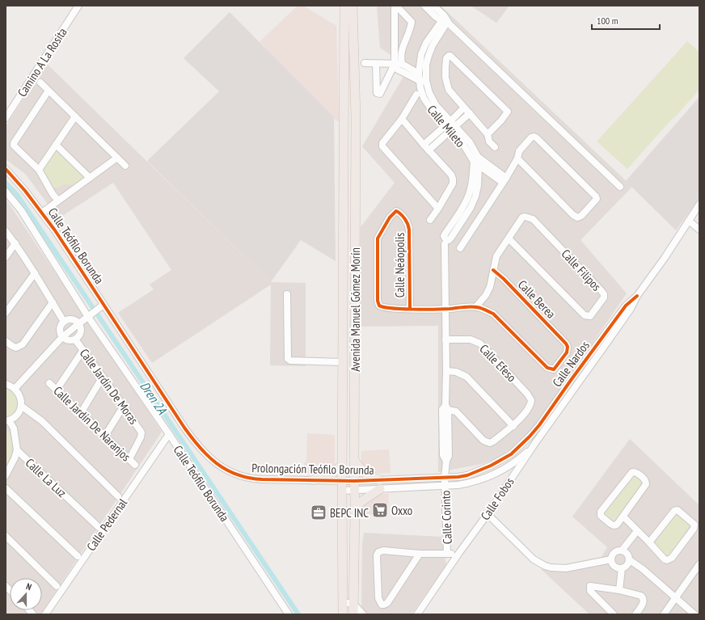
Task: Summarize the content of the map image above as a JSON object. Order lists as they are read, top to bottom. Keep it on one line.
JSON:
{"streets":{"main road":["Avenida Manuel Gómez Morín"],"street":["Camino A La Rosita","Calle Mileto","Calle Teófilo Borunda","Calle Neáopolis","Calle Filipos","Calle Berea","Calle Efeso","Calle Nardos","Calle Jardín De Moras","Calle Jardín De Naranjos","Prolongación Teófilo Borunda","Calle La Luz","Calle Fobos","Calle Corinto","Calle Pedernal"]},"crossings":[["Calle Teófilo Borunda","Prolongación Teófilo Borunda"],["Calle Teófilo Borunda","Calle Pedernal"],["Avenida Manuel Gómez Morín","Prolongación Teófilo Borunda"],["Calle Efeso","Calle Corinto"],["Calle Nardos","Prolongación Teófilo Borunda"],["Calle Nardos","Calle Fobos"],["Calle Jardín De Moras","Calle Jardín De Naranjos"],["Prolongación Teófilo Borunda","Calle Fobos"],["Prolongación Teófilo Borunda","Calle Corinto"]],"water":["Dren 2A"],"places":{"supermarket":["Oxxo"],"office":["BEPC INC"]},"scale_bar":"100 m","north":"top"}
